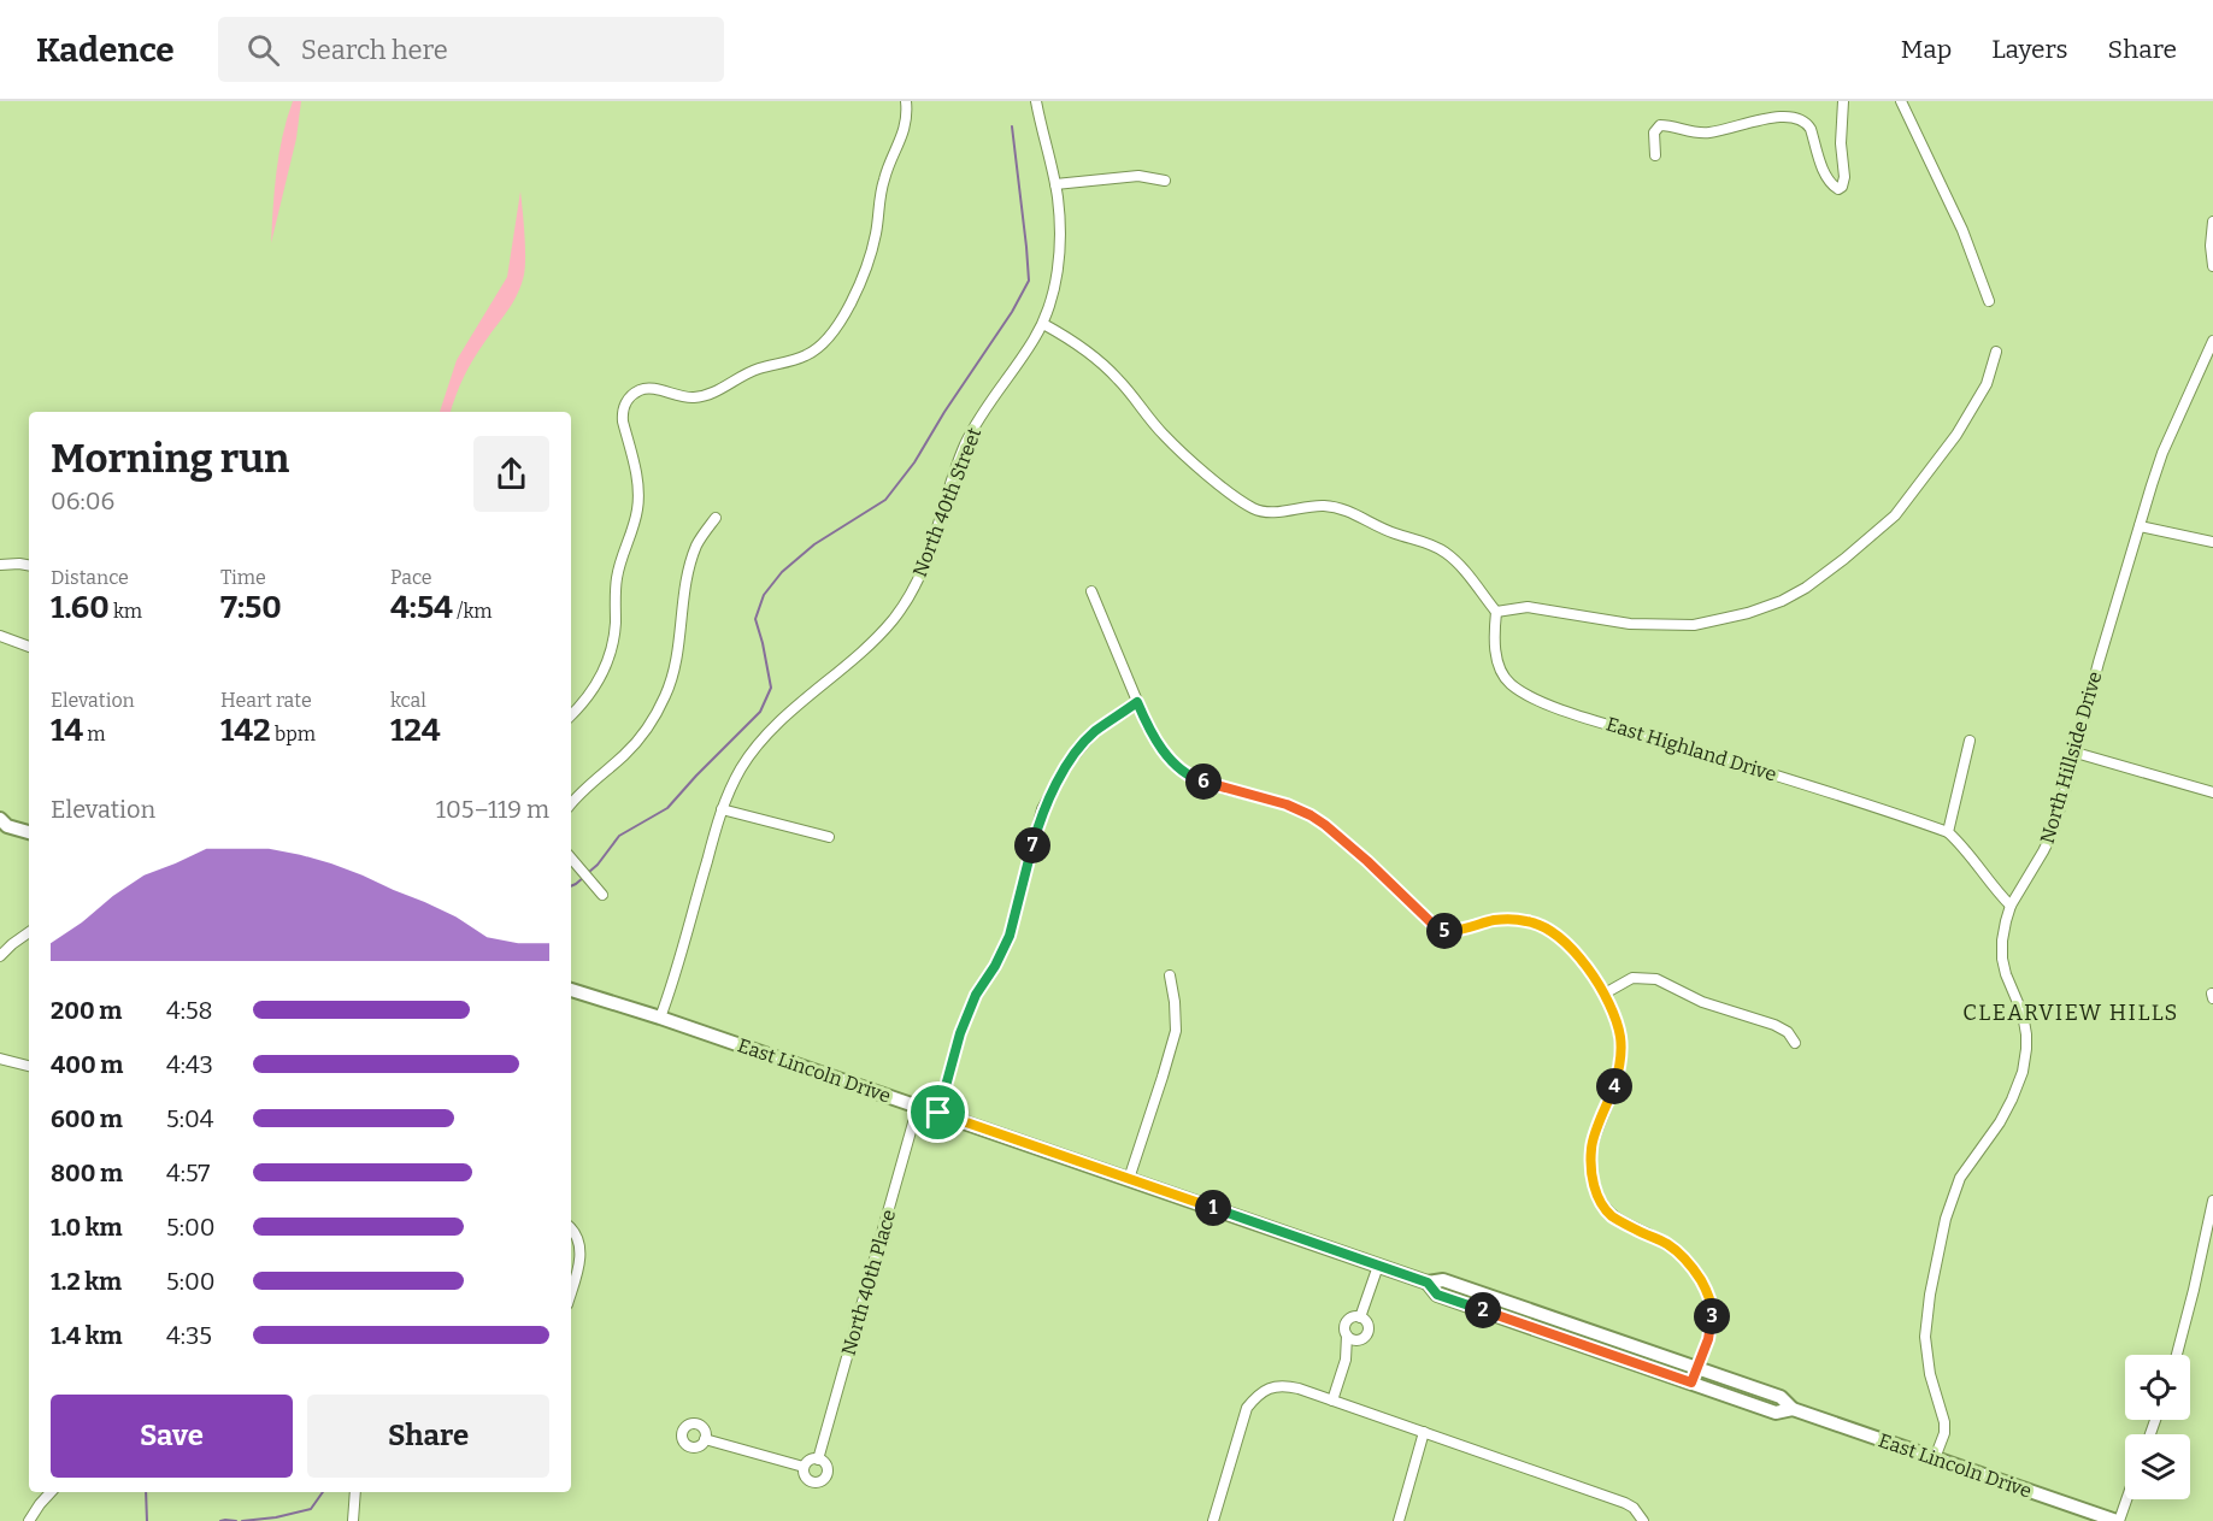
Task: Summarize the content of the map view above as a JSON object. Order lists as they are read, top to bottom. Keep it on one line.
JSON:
{"streets":{"main road":["East Lincoln Drive"],"street":["North 40th Street","East Highland Drive","North Hillside Drive","North 40th Place"]},"crossings":[["North 40th Street","East Lincoln Drive"],["North Hillside Drive","East Lincoln Drive"],["East Lincoln Drive","North 40th Place"]],"districts":["CLEARVIEW HILLS"],"page":{"header":"Kadence","search":"Search here","nav":["Map","Layers","Share"],"heading":["Morning run","06:06"],"stats":[["Distance","1.60 km"],["Time","7:50"],["Pace","4:54 /km"],["Elevation","14 m"],["Heart rate","142 bpm"],["kcal","124"]],"pins":["6","7","5","4","1","2","3"],"chart":["Elevation","105–119 m"],"list":[{"name":"200 m","note":"4:58"},{"name":"400 m","note":"4:43"},{"name":"600 m","note":"5:04"},{"name":"800 m","note":"4:57"},{"name":"1.0 km","note":"5:00"},{"name":"1.2 km","note":"5:00"},{"name":"1.4 km","note":"4:35"}],"buttons":["Save","Share"]}}
